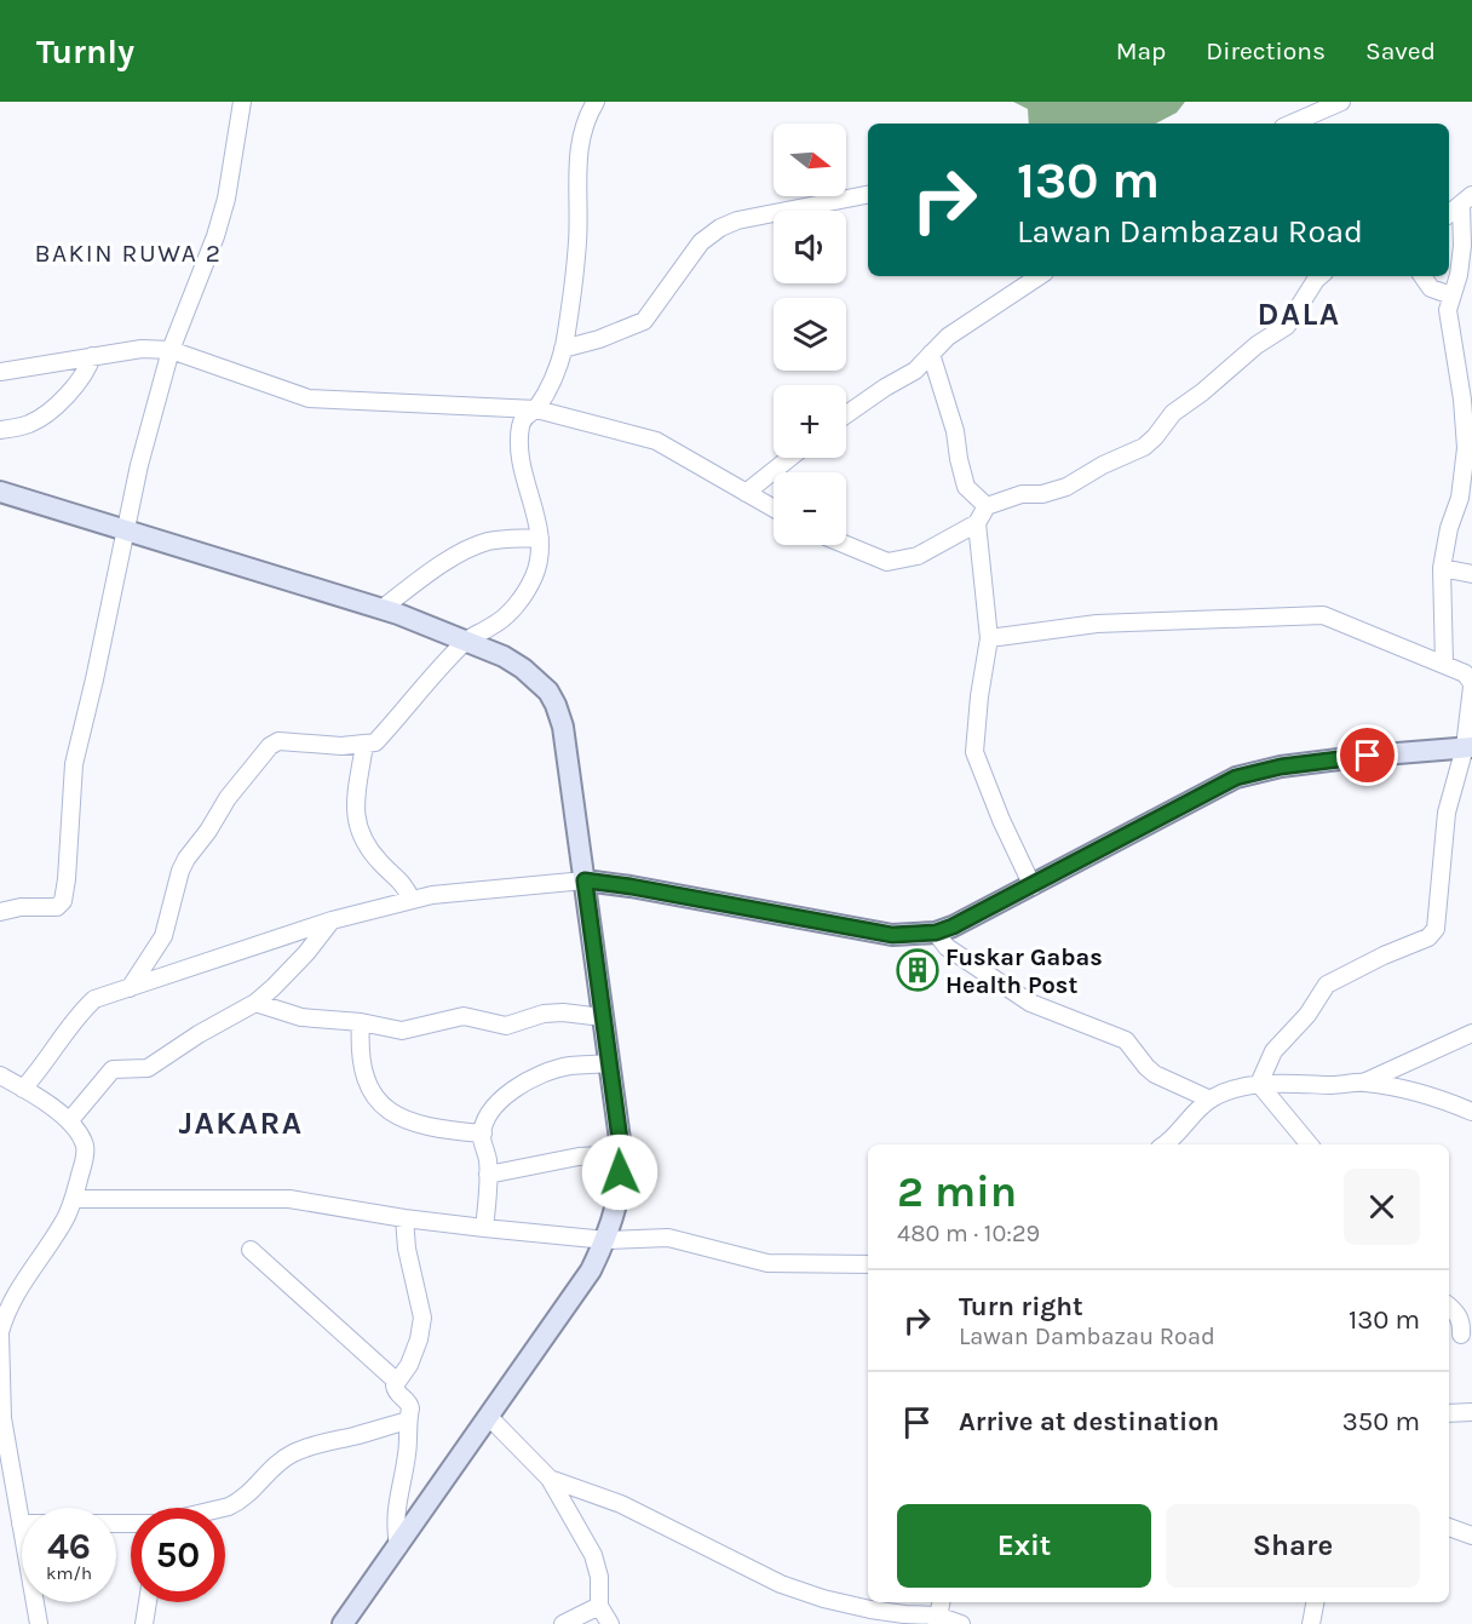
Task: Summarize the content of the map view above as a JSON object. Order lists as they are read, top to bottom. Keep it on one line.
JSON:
{"districts":["BAKIN RUWA 2","DALA","JAKARA"],"places":{"building":["Fuskar Gabas Health Post"]},"north":"right","page":{"header":"Turnly","nav":["Map","Directions","Saved"],"map_buttons":["+","−"],"turn":["130 m","Lawan Dambazau Road"],"heading":["2 min","480 m · 10:29"],"list":[{"name":"Turn right","note":"Lawan Dambazau Road","value":"130 m"},{"name":"Arrive at destination","value":"350 m"}],"buttons":["Exit","Share"],"speed":"46 km/h","limit":"50"}}
